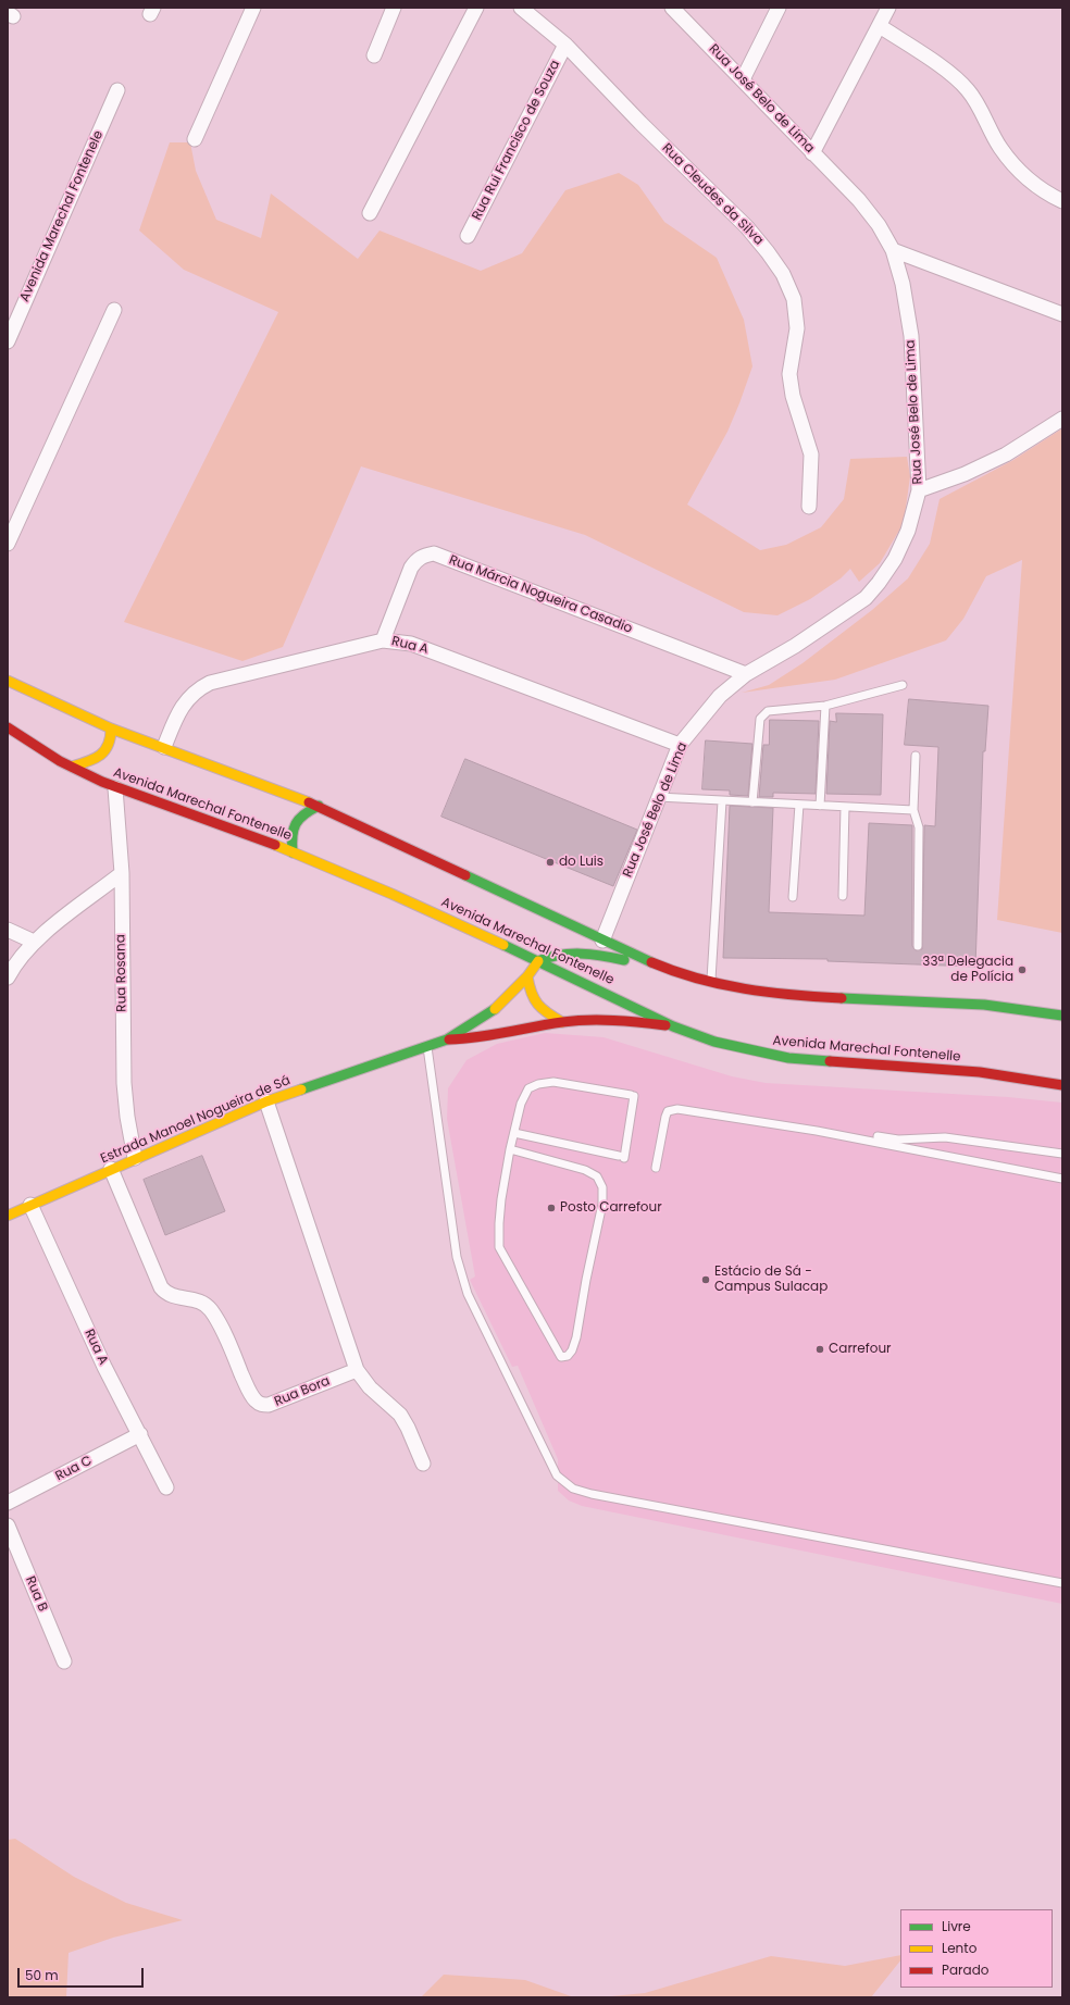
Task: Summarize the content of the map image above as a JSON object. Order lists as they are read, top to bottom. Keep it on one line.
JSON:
{"streets":{"main road":["Avenida Marechal Fontenelle","Estrada Manoel Nogueira de Sá"],"street":["Rua José Belo de Lima","Rua Rui Francisco de Souza","Rua Cleudes da Silva","Avenida Marechal Fontenele","Rua Márcia Nogueira Casadio","Rua A","Rua Rosana","Rua Bora","Rua C","Rua B"]},"crossings":[["Rua José Belo de Lima","Rua Márcia Nogueira Casadio"],["Rua José Belo de Lima","Rua A"],["Rua Rui Francisco de Souza","Rua Cleudes da Silva"],["Rua Márcia Nogueira Casadio","Rua A"],["Rua A","Estrada Manoel Nogueira de Sá"],["Rua A","Rua C"],["Avenida Marechal Fontenelle","Rua Rosana"],["Avenida Marechal Fontenelle","Estrada Manoel Nogueira de Sá"],["Rua Rosana","Estrada Manoel Nogueira de Sá"],["Estrada Manoel Nogueira de Sá","Rua Bora"]],"places":["do Luis","33ª Delegacia de Polícia","Posto Carrefour","Estácio de Sá - Campus Sulacap","Carrefour"],"legend":["Livre","Lento","Parado"],"scale_bar":"50 m"}
